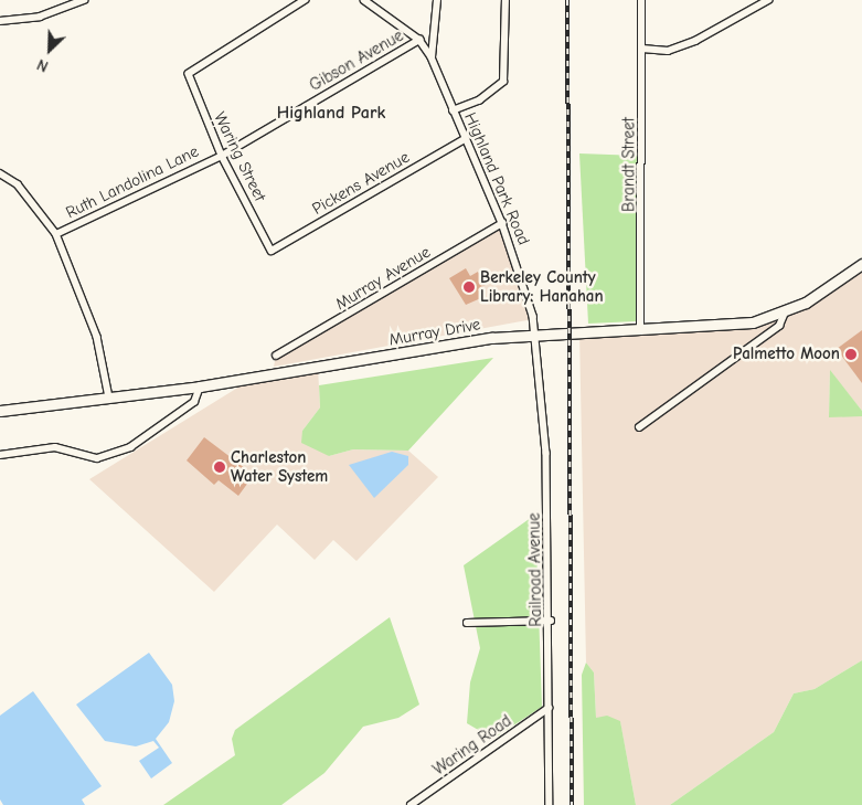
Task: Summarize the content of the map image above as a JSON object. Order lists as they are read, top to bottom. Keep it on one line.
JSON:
{"streets":{"street":["Gibson Avenue","Waring Street","Brandt Street","Highland Park Road","Ruth Landolina Lane","Pickens Avenue","Murray Avenue","Murray Drive","Railroad Avenue","Waring Road"]},"crossings":[["Gibson Avenue","Waring Street"],["Gibson Avenue","Highland Park Road"],["Gibson Avenue","Ruth Landolina Lane"],["Waring Street","Ruth Landolina Lane"],["Waring Street","Pickens Avenue"],["Brandt Street","Murray Drive"],["Highland Park Road","Pickens Avenue"],["Highland Park Road","Murray Avenue"],["Highland Park Road","Murray Drive"],["Highland Park Road","Railroad Avenue"],["Murray Drive","Railroad Avenue"],["Railroad Avenue","Waring Road"]],"districts":["Highland Park"],"places":["Berkeley County Library: Hanahan","Palmetto Moon","Charleston Water System"],"north":"bottom left"}
